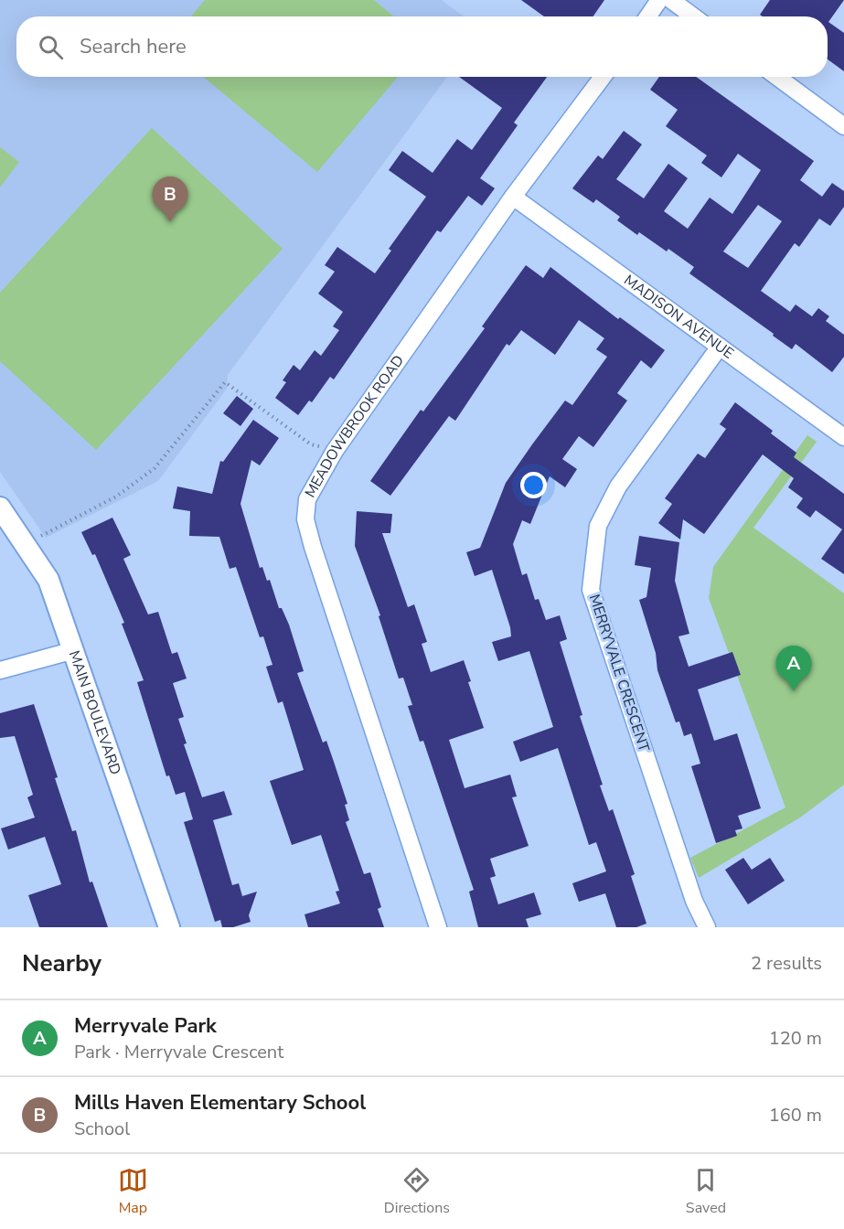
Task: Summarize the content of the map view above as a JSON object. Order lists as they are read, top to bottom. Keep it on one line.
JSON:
{"streets":{"street":["MADISON AVENUE","MEADOWBROOK ROAD","MERRYVALE CRESCENT","MAIN BOULEVARD"]},"crossings":[["MADISON AVENUE","MEADOWBROOK ROAD"],["MADISON AVENUE","MERRYVALE CRESCENT"]],"page":{"search":"Search here","pins":["B","A"],"heading":["Nearby","2 results"],"list":[{"mark":"A","name":"Merryvale Park","note":"Park · Merryvale Crescent","value":"120 m"},{"mark":"B","name":"Mills Haven Elementary School","note":"School","value":"160 m"}],"nav":["Map","Directions","Saved"]}}
